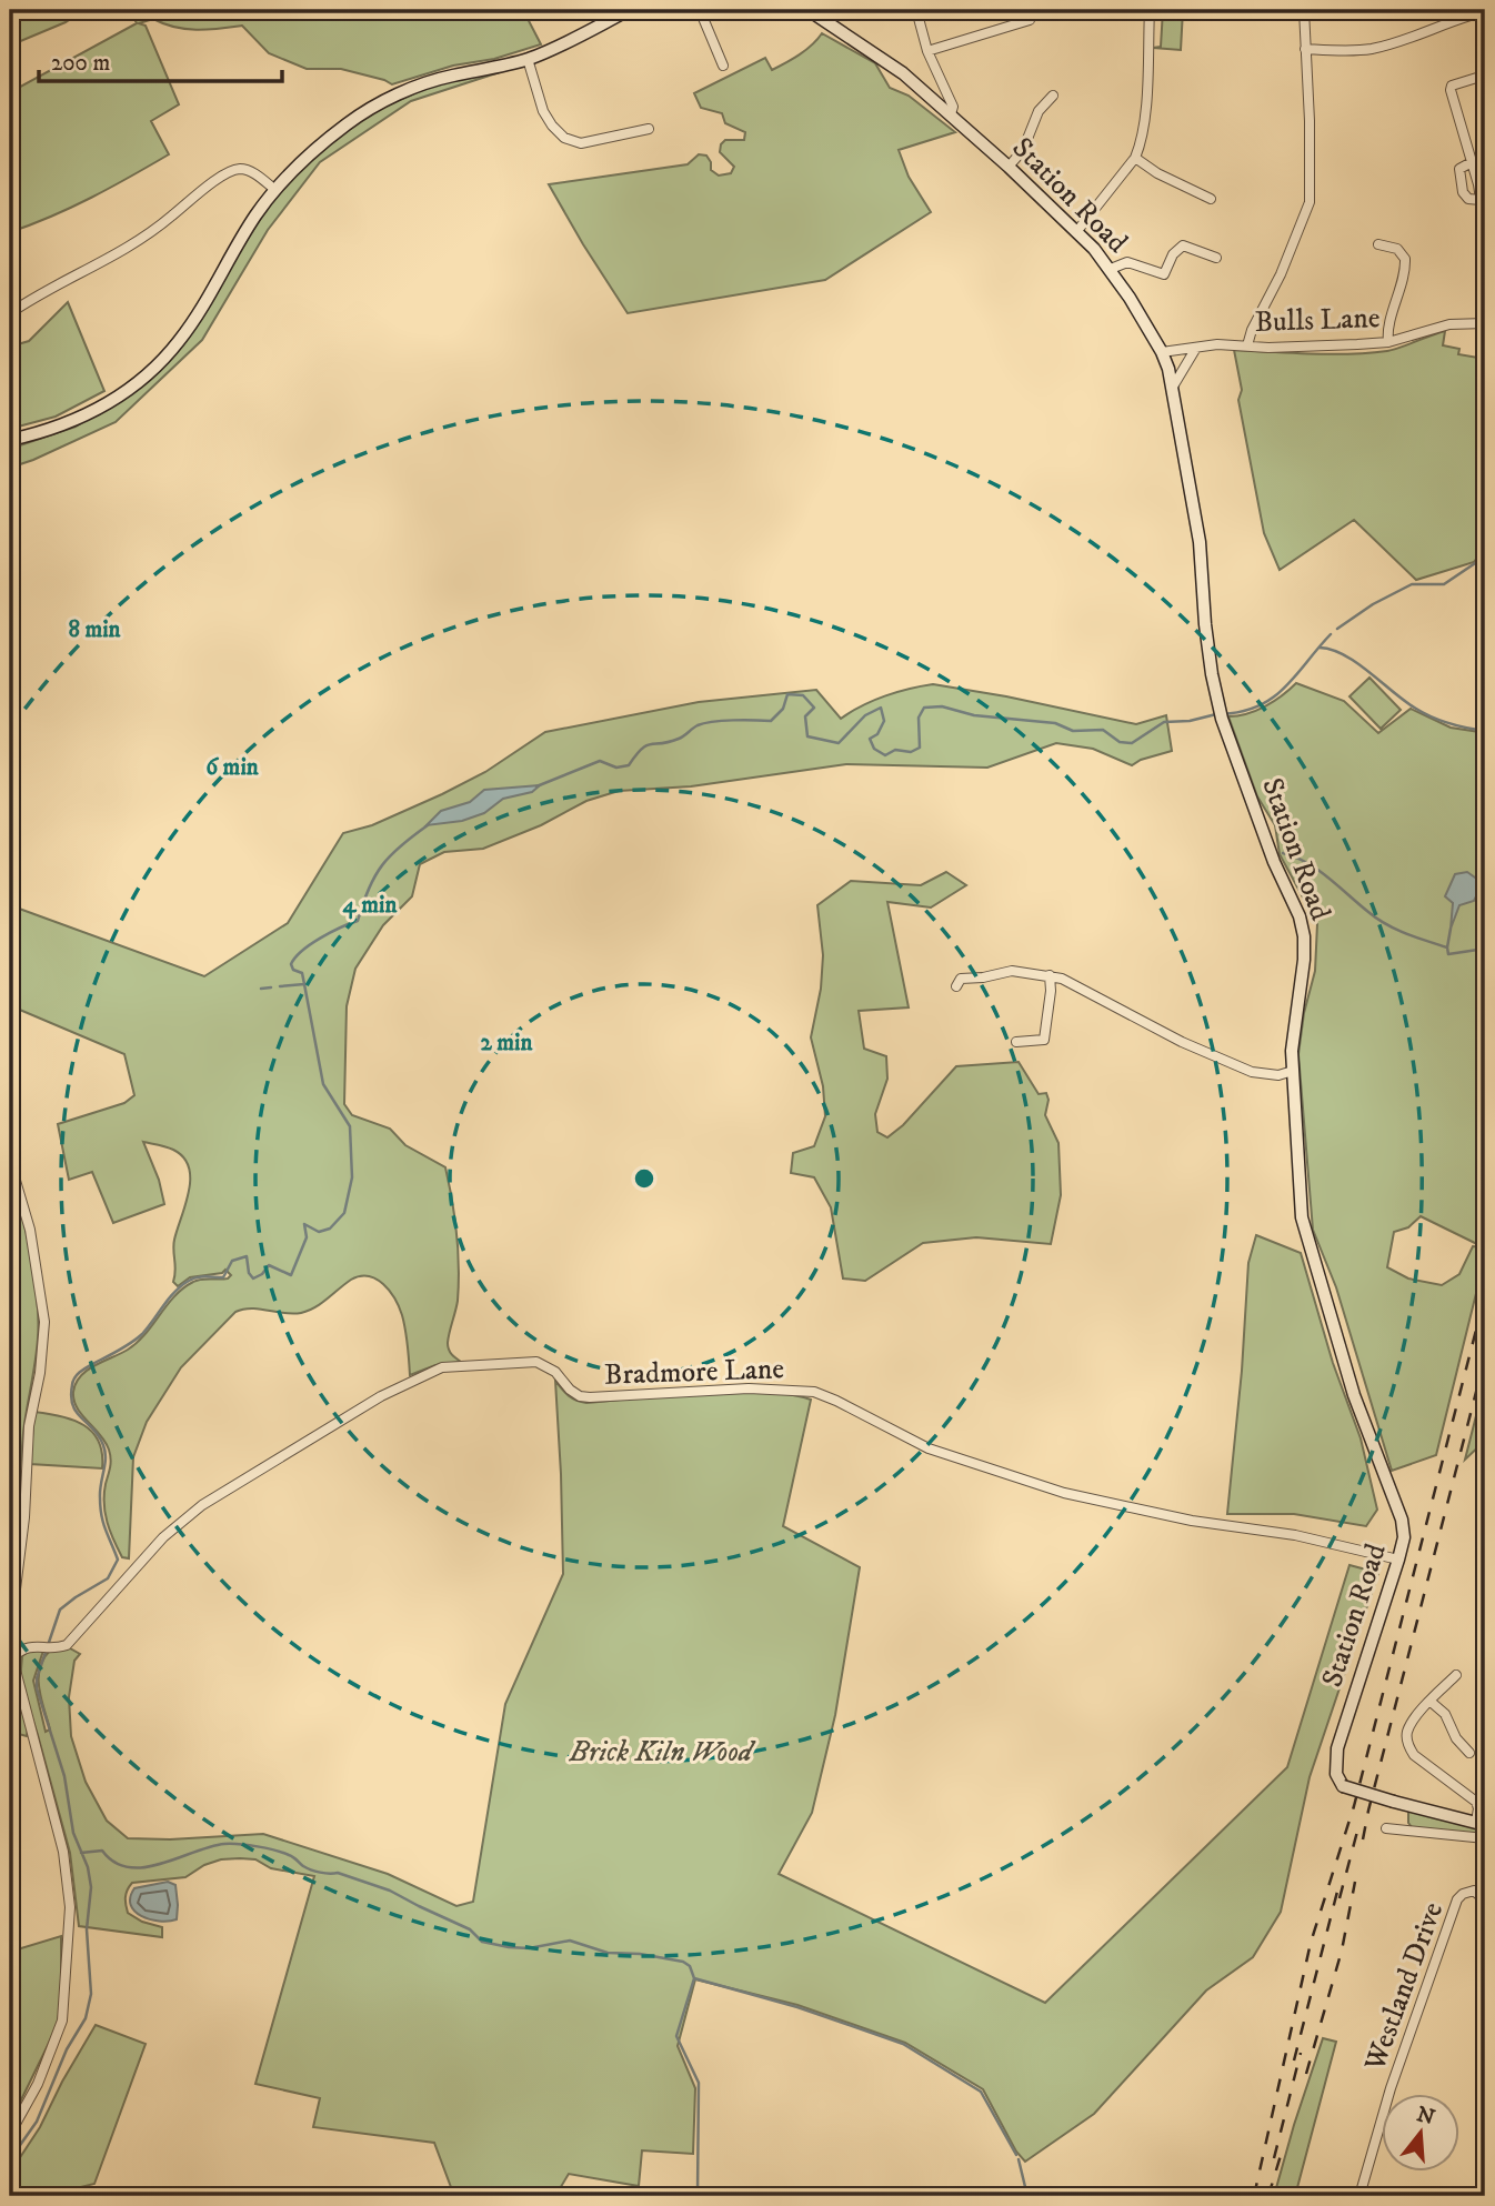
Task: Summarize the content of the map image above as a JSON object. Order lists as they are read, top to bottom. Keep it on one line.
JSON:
{"streets":{"street":["Station Road","Bulls Lane","Bradmore Lane","Westland Drive"]},"crossings":[["Station Road","Bulls Lane"],["Station Road","Bradmore Lane"]],"parks":["Brick Kiln Wood"],"scale_bar":"200 m","north":"top","rings":["8 min","6 min","4 min","2 min"]}
